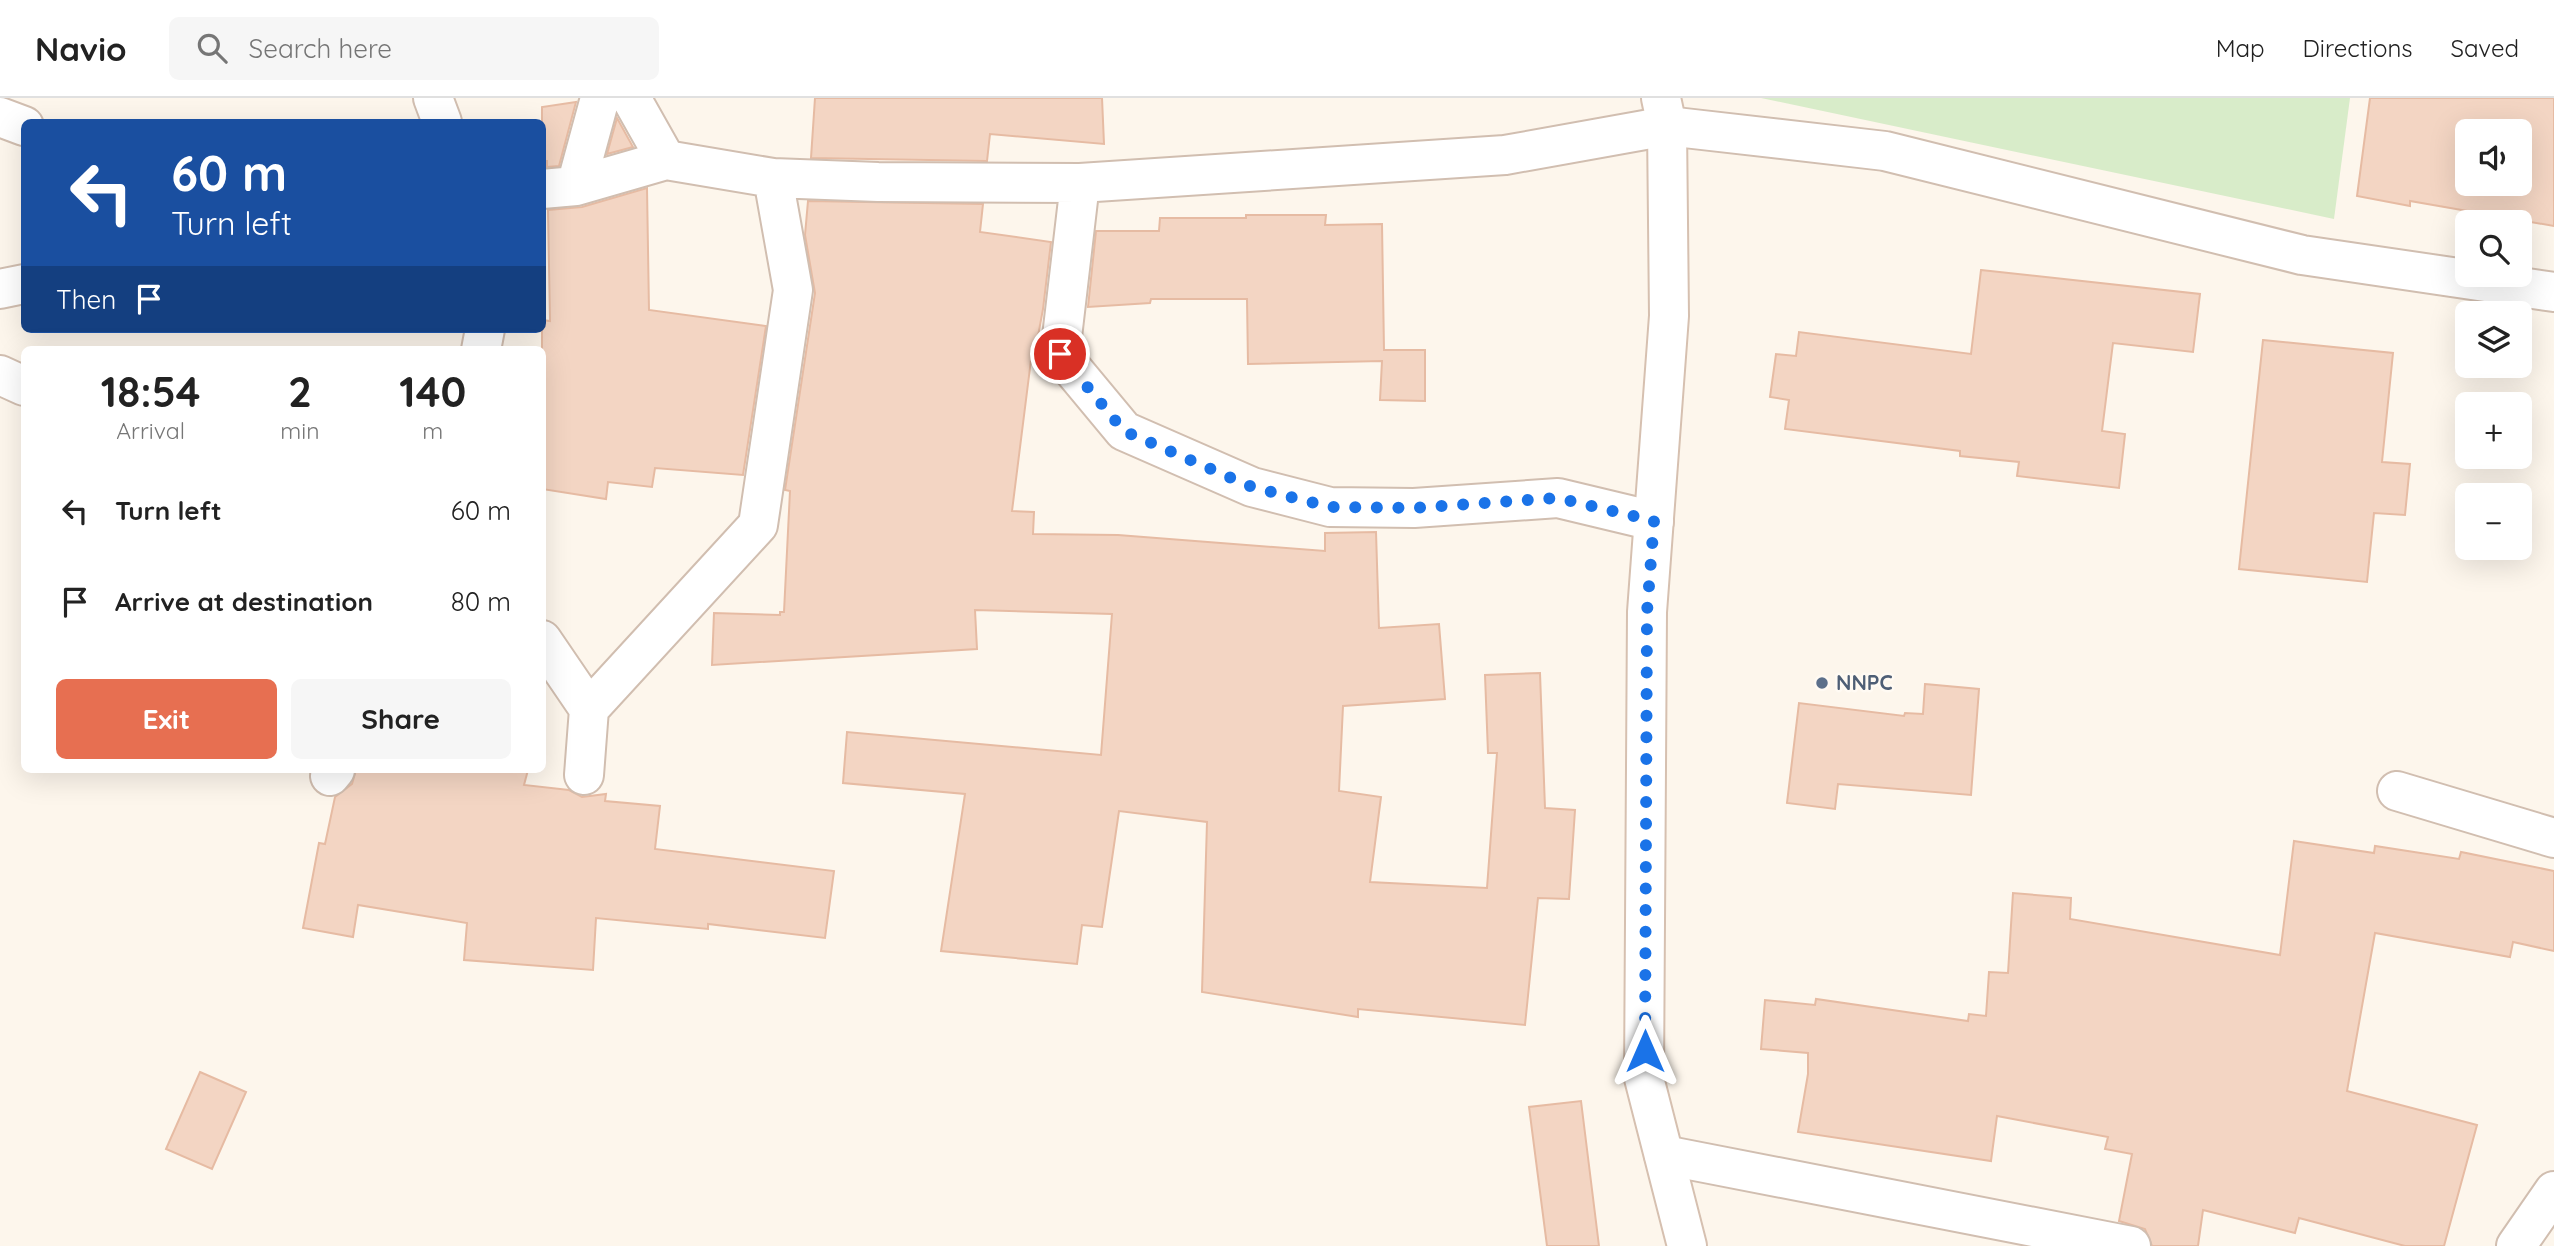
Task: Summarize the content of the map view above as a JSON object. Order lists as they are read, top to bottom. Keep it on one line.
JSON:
{"places":["NNPC"],"page":{"header":"Navio","search":"Search here","nav":["Map","Directions","Saved"],"map_buttons":["+","−"],"turn":["60 m","Turn left"],"then":"Then","eta":["18:54","Arrival","2","min","140","m"],"list":[{"name":"Turn left","value":"60 m"},{"name":"Arrive at destination","value":"80 m"}],"buttons":["Exit","Share"]}}
